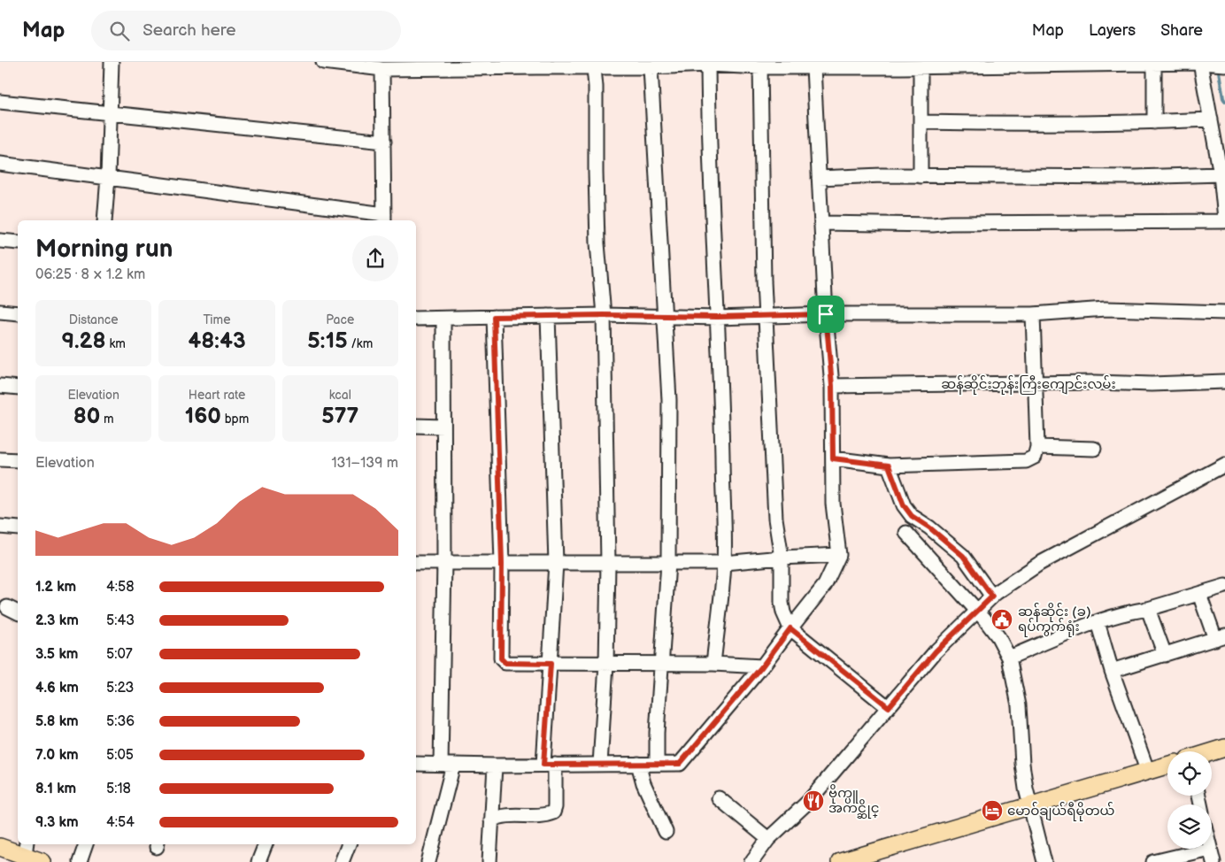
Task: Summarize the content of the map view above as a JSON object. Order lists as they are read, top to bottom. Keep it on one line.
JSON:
{"streets":{"street":["ဆန်ဆိုင်းဘုန်းကြီးကျောင်းလမ်း"]},"places":{"public building":["ဆန်ဆိုင်း (ခ) ရပ်ကွက်ရုံး"],"restaurant":["ဗိုက္ပူ အကင္ဆိုင္"],"hotel":["မောဝ်ချယ်ရီမိုတယ်"]},"page":{"header":"Map","search":"Search here","nav":["Map","Layers","Share"],"heading":["Morning run","06:25 · 8 × 1.2 km"],"stats":[["Distance","9.28 km"],["Time","48:43"],["Pace","5:15 /km"],["Elevation","80 m"],["Heart rate","160 bpm"],["kcal","577"]],"chart":["Elevation","131–139 m"],"list":[{"name":"1.2 km","note":"4:58"},{"name":"2.3 km","note":"5:43"},{"name":"3.5 km","note":"5:07"},{"name":"4.6 km","note":"5:23"},{"name":"5.8 km","note":"5:36"},{"name":"7.0 km","note":"5:05"},{"name":"8.1 km","note":"5:18"},{"name":"9.3 km","note":"4:54"}]}}
